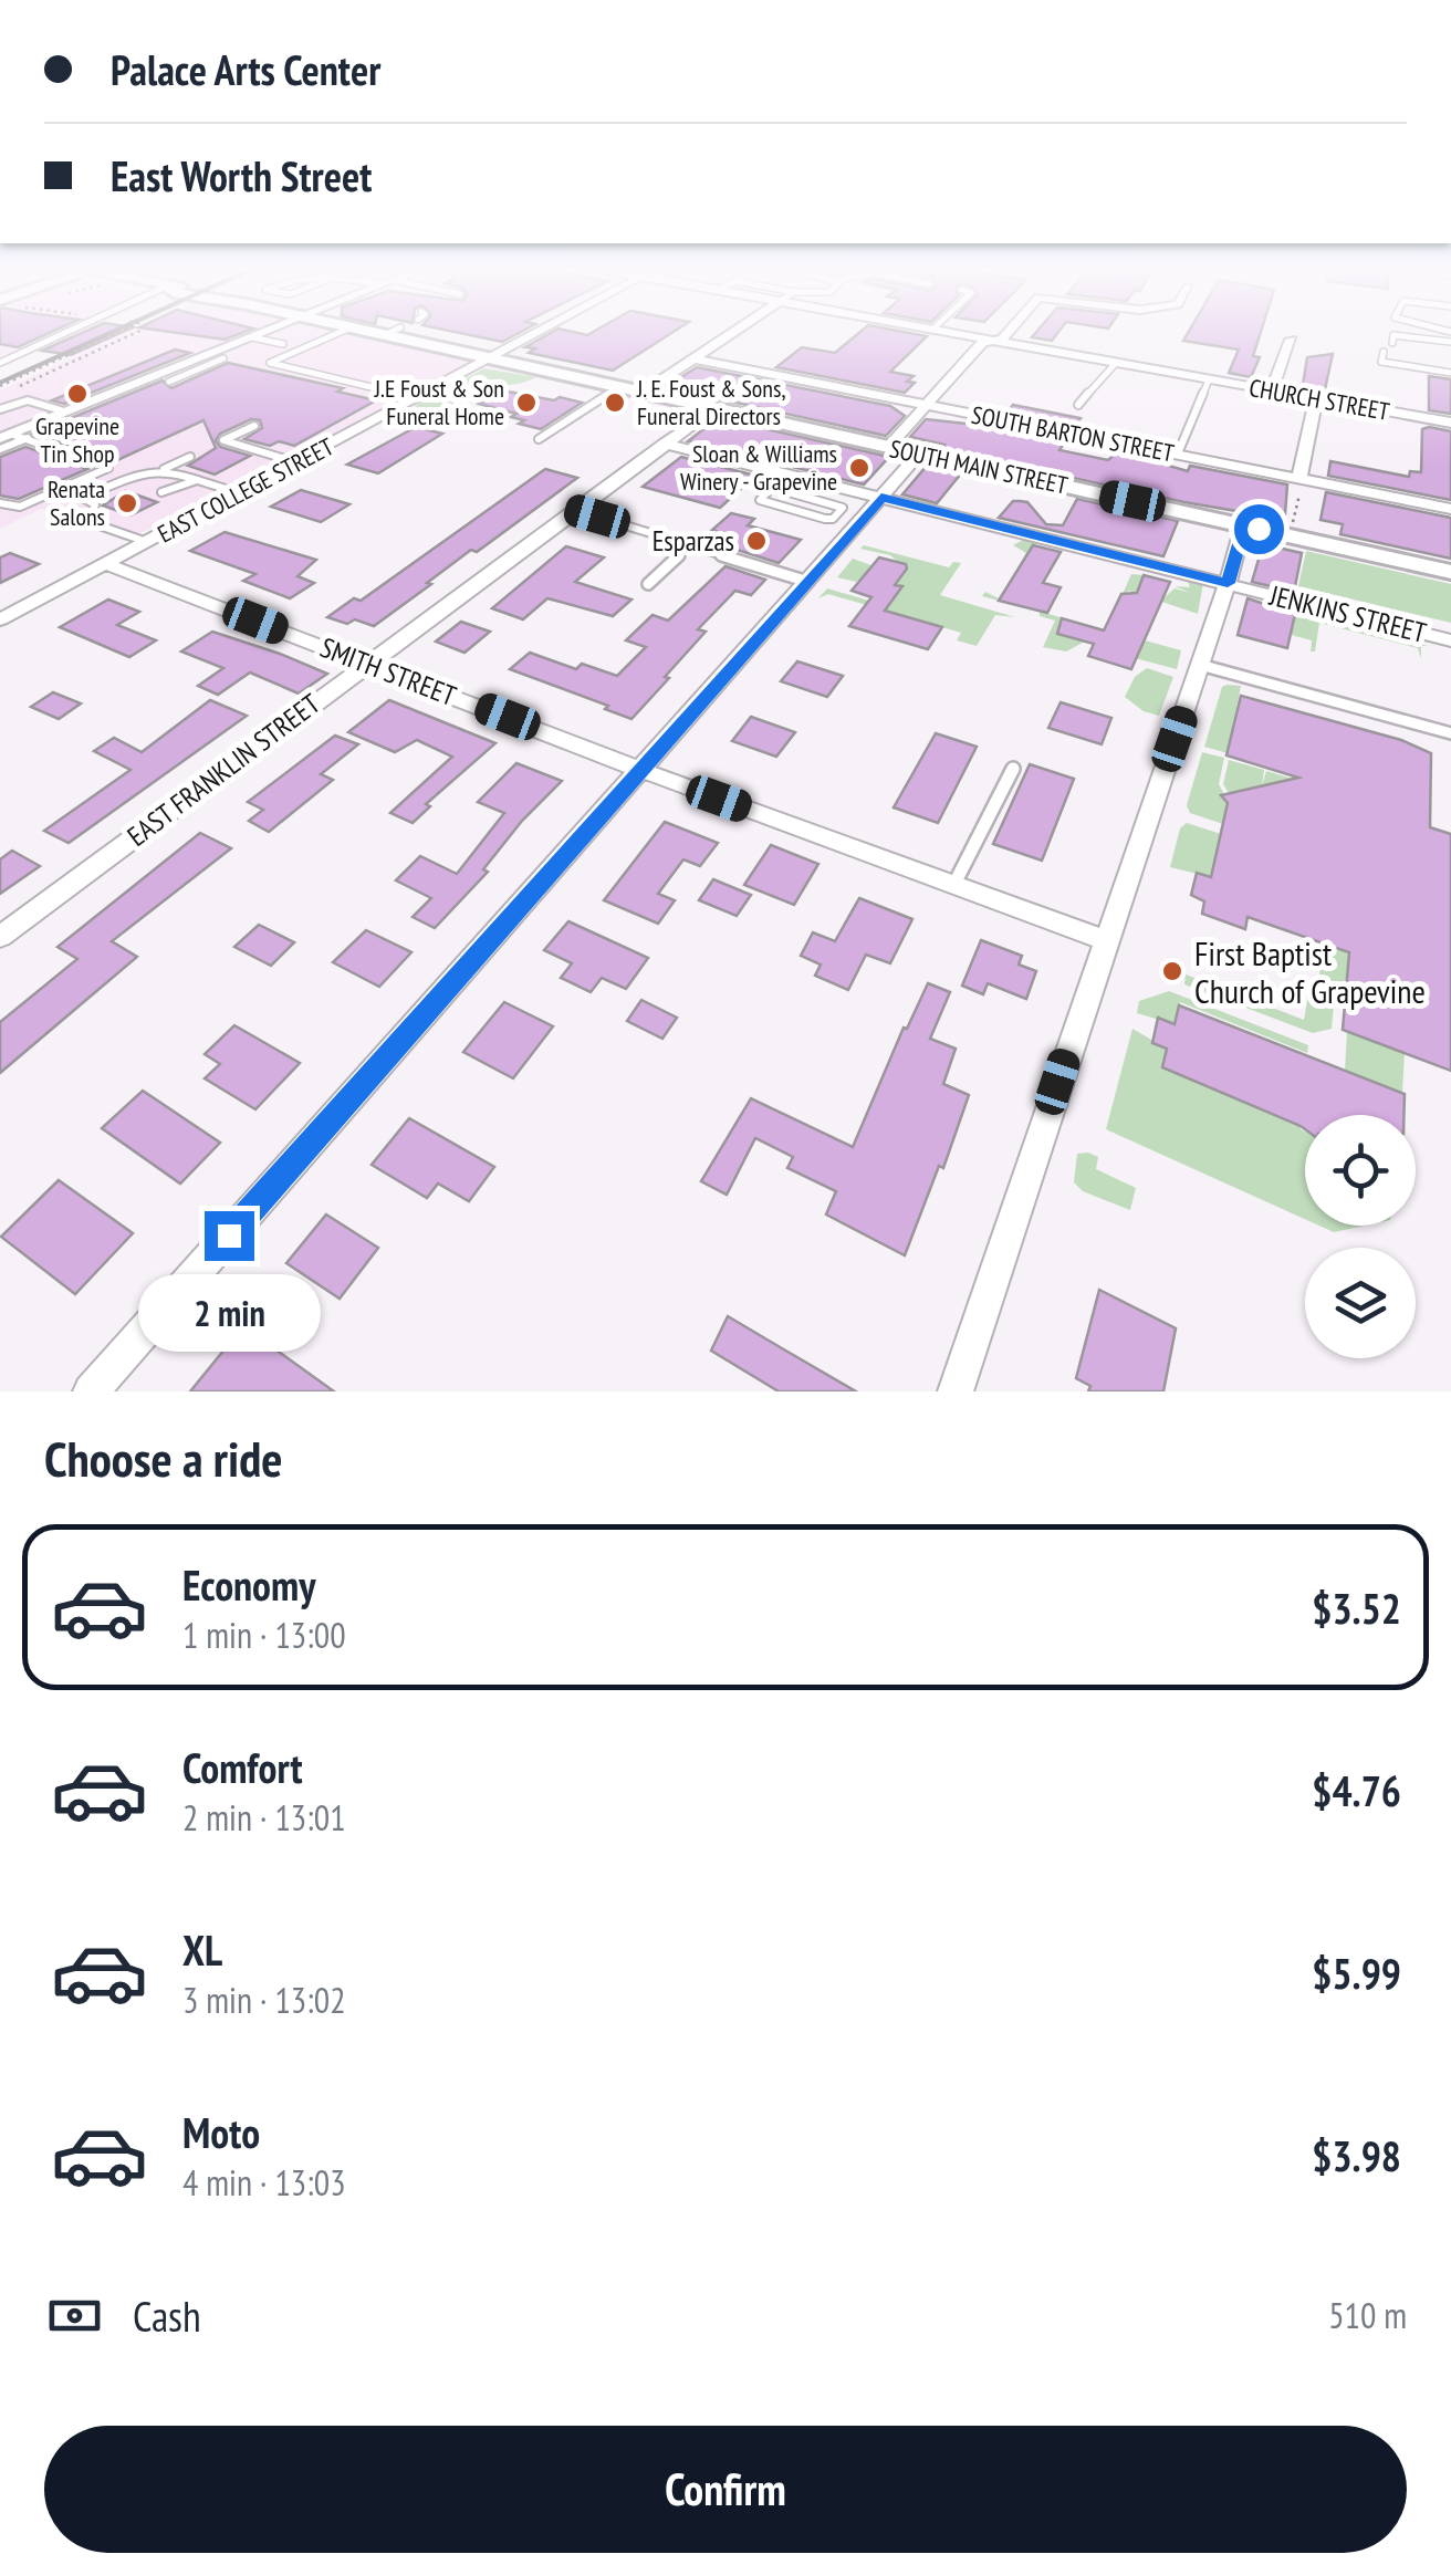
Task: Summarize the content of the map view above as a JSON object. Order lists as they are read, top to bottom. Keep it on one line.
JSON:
{"streets":{"main road":["SOUTH MAIN STREET"],"street":["CHURCH STREET","SOUTH BARTON STREET","EAST COLLEGE STREET","JENKINS STREET","SMITH STREET","EAST FRANKLIN STREET"]},"crossings":[["SOUTH MAIN STREET","EAST COLLEGE STREET"],["SOUTH MAIN STREET","EAST FRANKLIN STREET"],["EAST COLLEGE STREET","SMITH STREET"],["JENKINS STREET","EAST FRANKLIN STREET"],["SMITH STREET","EAST FRANKLIN STREET"]],"places":["Grapevine Tin Shop","J.E Foust & Son Funeral Home","J. E. Foust & Sons, Funeral Directors","Sloan & Williams Winery - Grapevine","Renata Salons","Esparzas","First Baptist Church of Grapevine"],"page":{"banner":["Palace Arts Center","East Worth Street"],"bubble":"2 min","heading":"Choose a ride","list":[{"name":"Economy","note":"1 min · 13:00","value":"$3.52"},{"name":"Comfort","note":"2 min · 13:01","value":"$4.76"},{"name":"XL","note":"3 min · 13:02","value":"$5.99"},{"name":"Moto","note":"4 min · 13:03","value":"$3.98"}],"pay":["Cash","510 m"],"buttons":"Confirm"}}
